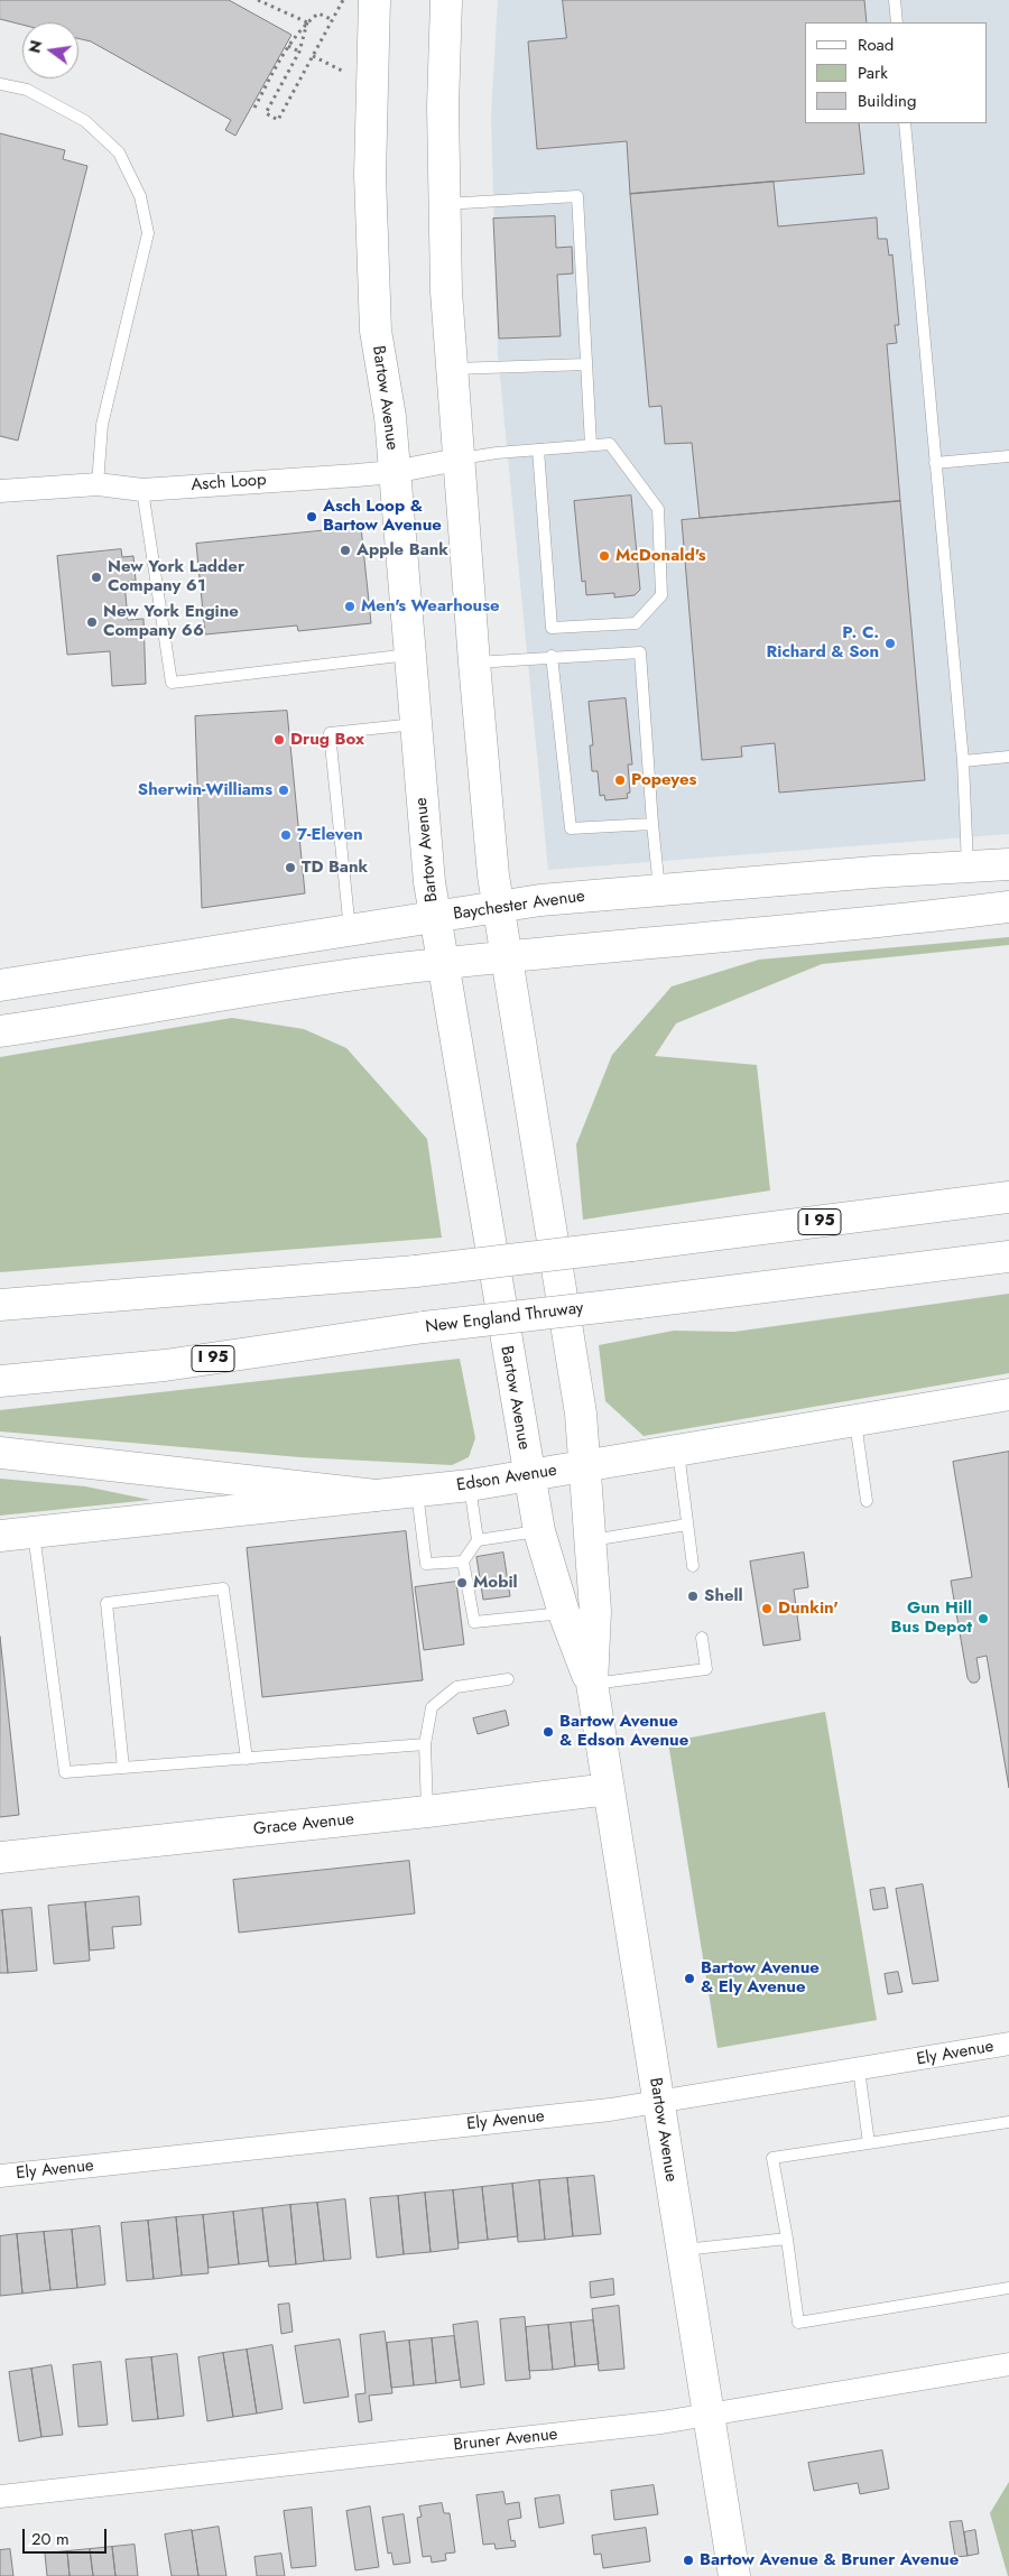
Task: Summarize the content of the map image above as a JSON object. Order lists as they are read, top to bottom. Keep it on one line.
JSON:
{"streets":{"main road":["Bartow Avenue","Baychester Avenue","I 95","New England Thruway","Edson Avenue","Grace Avenue"],"street":["Asch Loop","Ely Avenue","Bruner Avenue"]},"crossings":[["Bartow Avenue","Asch Loop"],["Bartow Avenue","Baychester Avenue"],["Bartow Avenue","Edson Avenue"],["Bartow Avenue","Grace Avenue"],["Bartow Avenue","Ely Avenue"],["Bartow Avenue","Bruner Avenue"]],"places":["Asch Loop & Bartow Avenue","Apple Bank","McDonald's","New York Ladder Company 61","Men's Wearhouse","New York Engine Company 66","P. C. Richard & Son","Drug Box","Popeyes","Sherwin-Williams","7-Eleven","TD Bank","Mobil","Shell","Dunkin'","Gun Hill Bus Depot","Bartow Avenue & Edson Avenue","Bartow Avenue & Ely Avenue","Bartow Avenue & Bruner Avenue"],"legend":["Road","Park","Building"],"scale_bar":"20 m","north":"left"}
